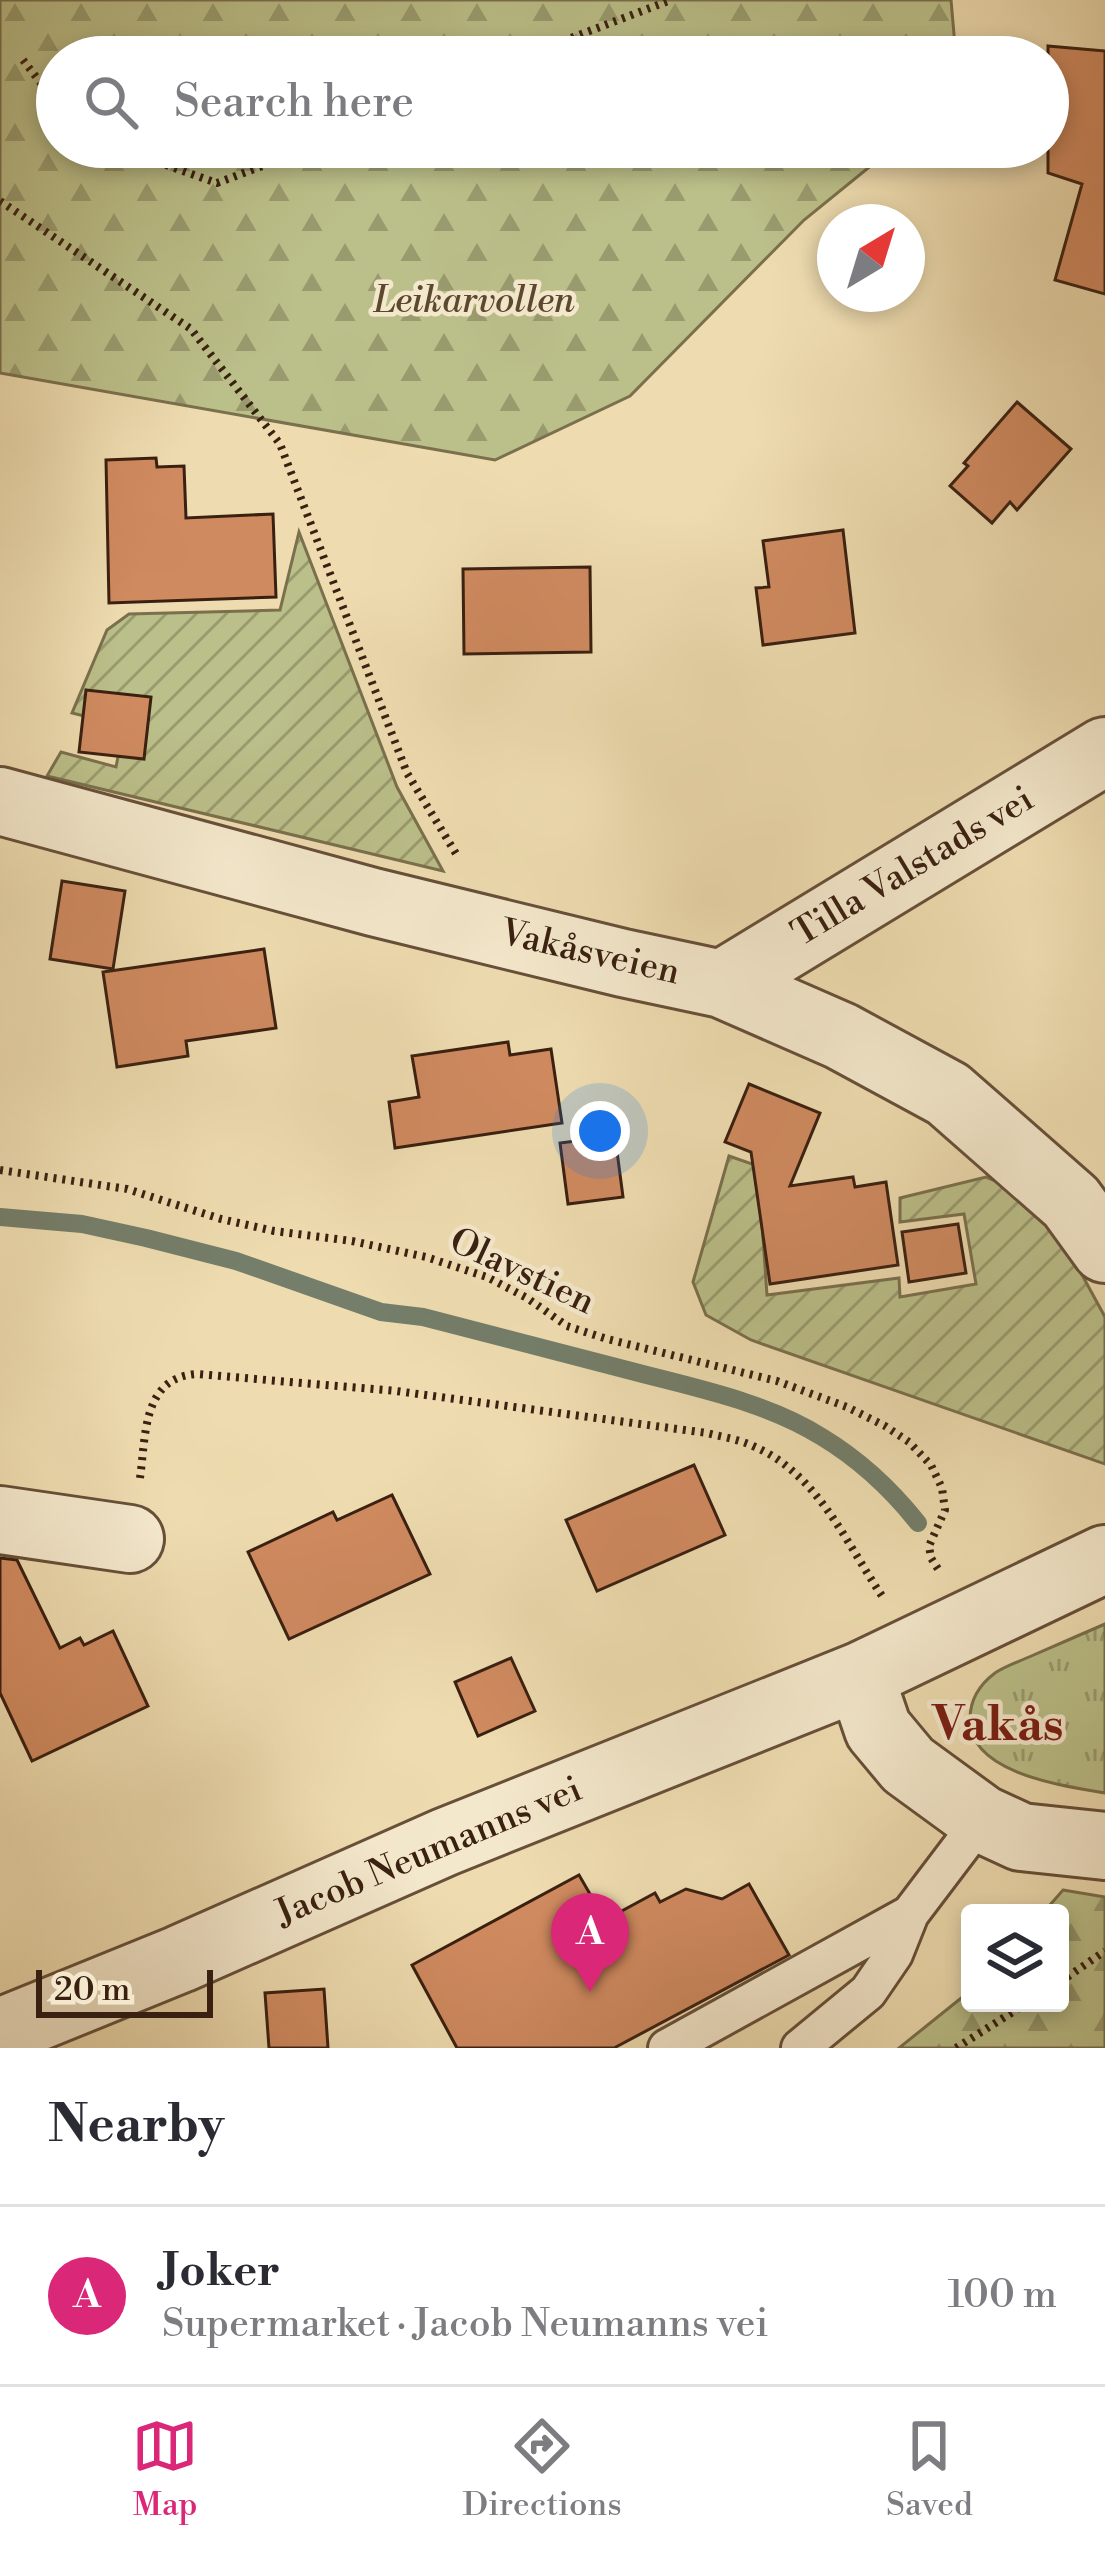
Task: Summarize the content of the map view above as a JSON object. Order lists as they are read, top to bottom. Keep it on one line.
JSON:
{"streets":{"street":["Tilla Valstads vei","Vakåsveien","Jacob Neumanns vei"],"path":["Olavstien"]},"crossings":[["Tilla Valstads vei","Vakåsveien"]],"districts":["Vakås"],"parks":["Leikarvollen"],"scale_bar":"20 m","north":"top right","page":{"search":"Search here","pins":"A","scale":"20 m","heading":"Nearby","list":[{"mark":"A","name":"Joker","note":"Supermarket · Jacob Neumanns vei","value":"100 m"}],"nav":["Map","Directions","Saved"]}}
